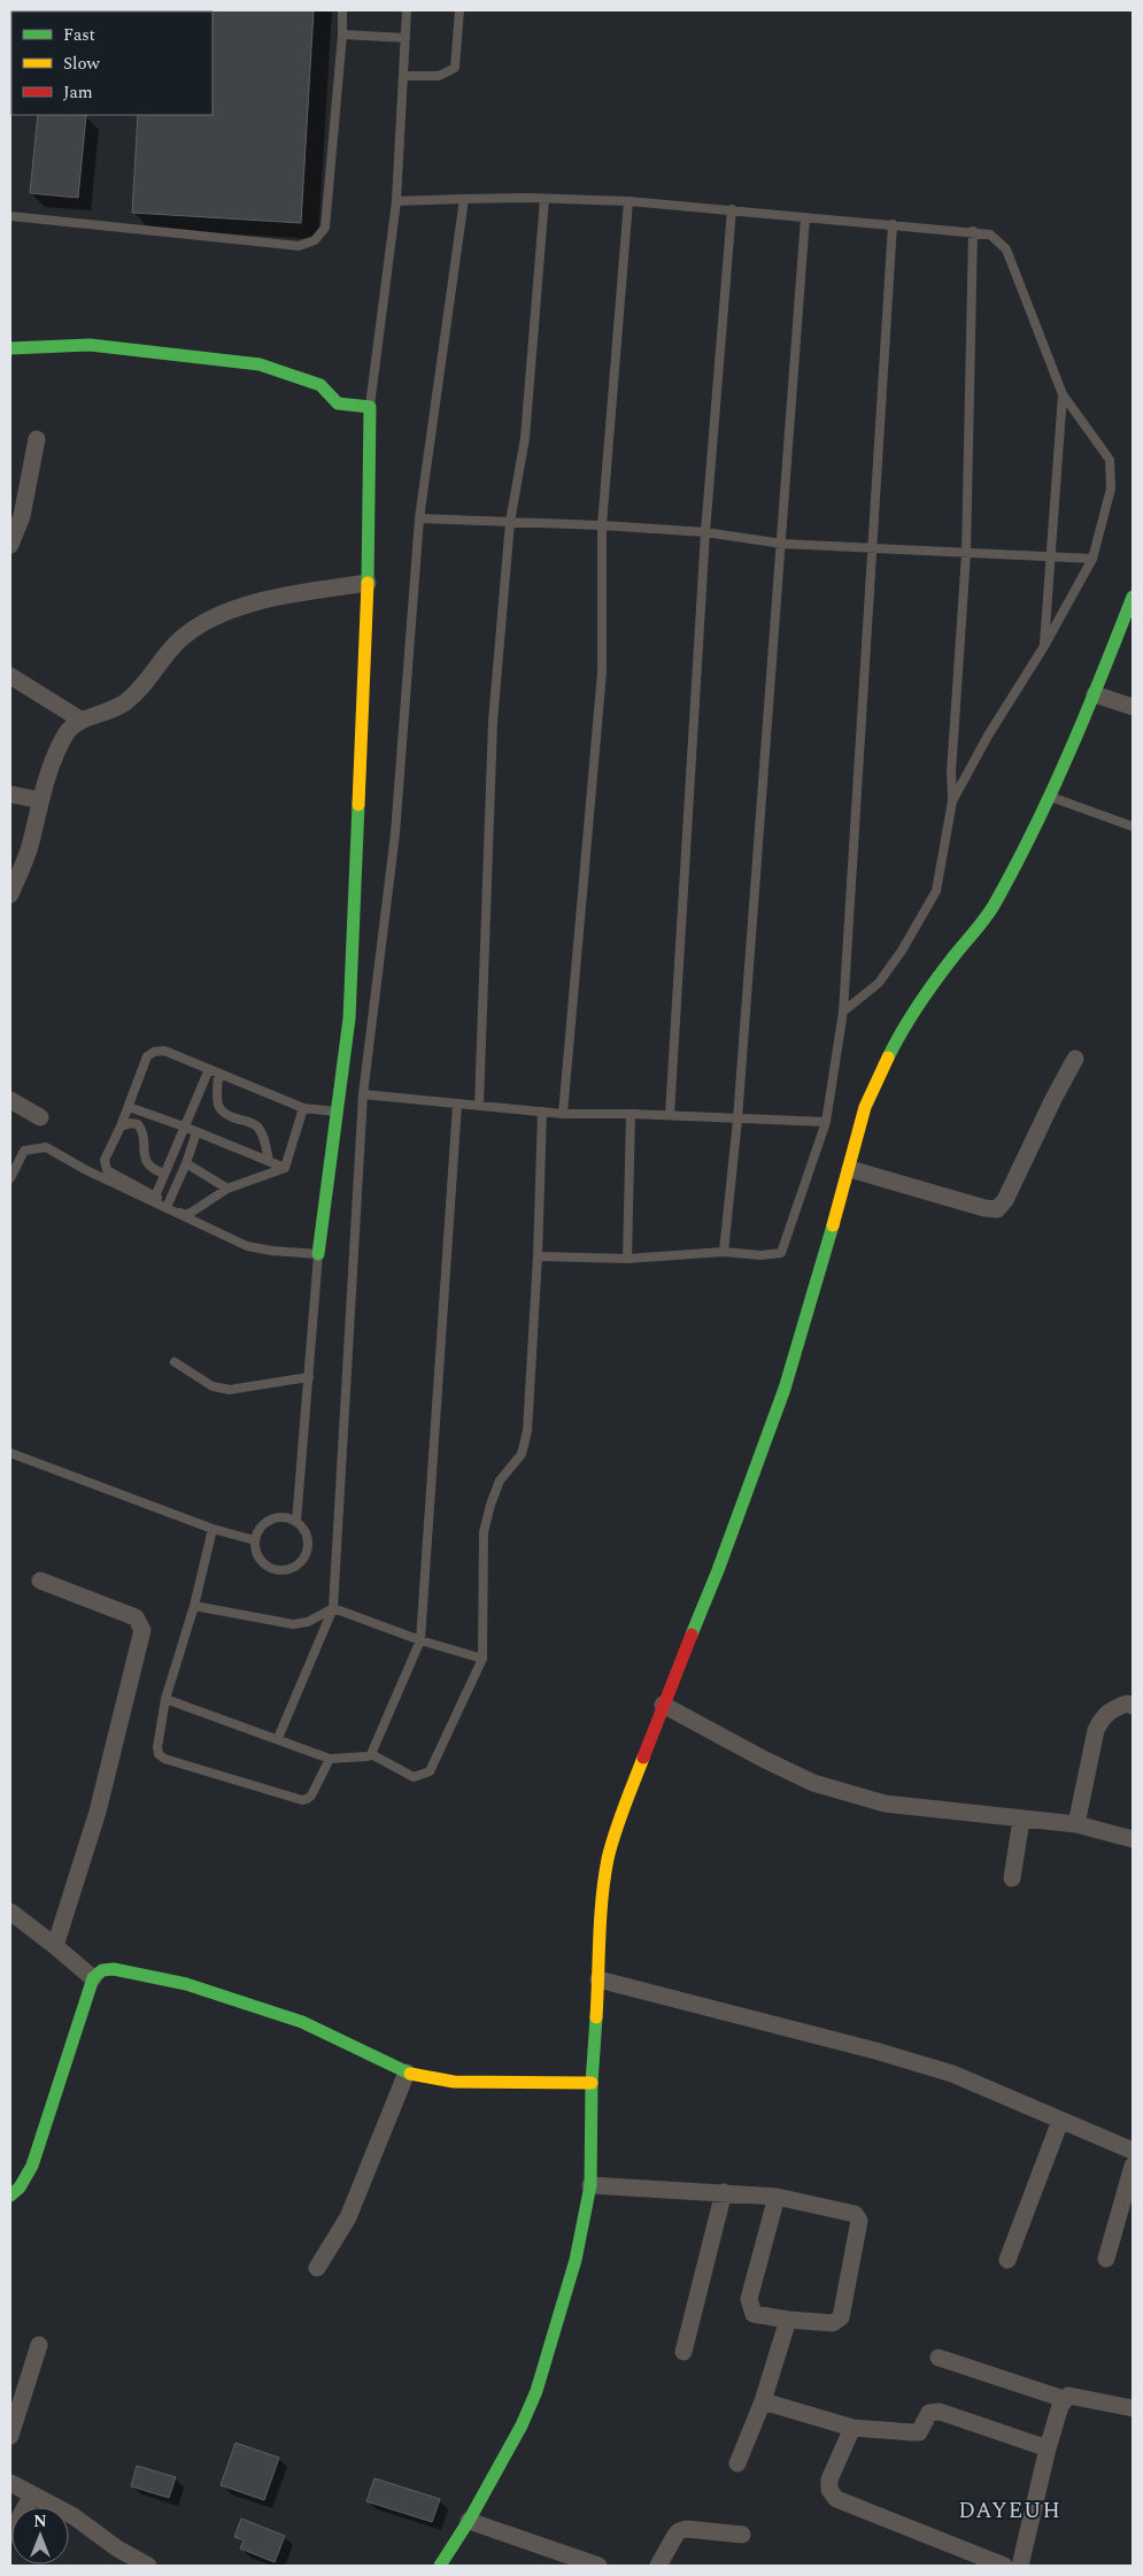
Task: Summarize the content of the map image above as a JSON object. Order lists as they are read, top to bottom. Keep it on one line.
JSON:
{"districts":["DAYEUH"],"legend":["Fast","Slow","Jam"],"north":"top"}
